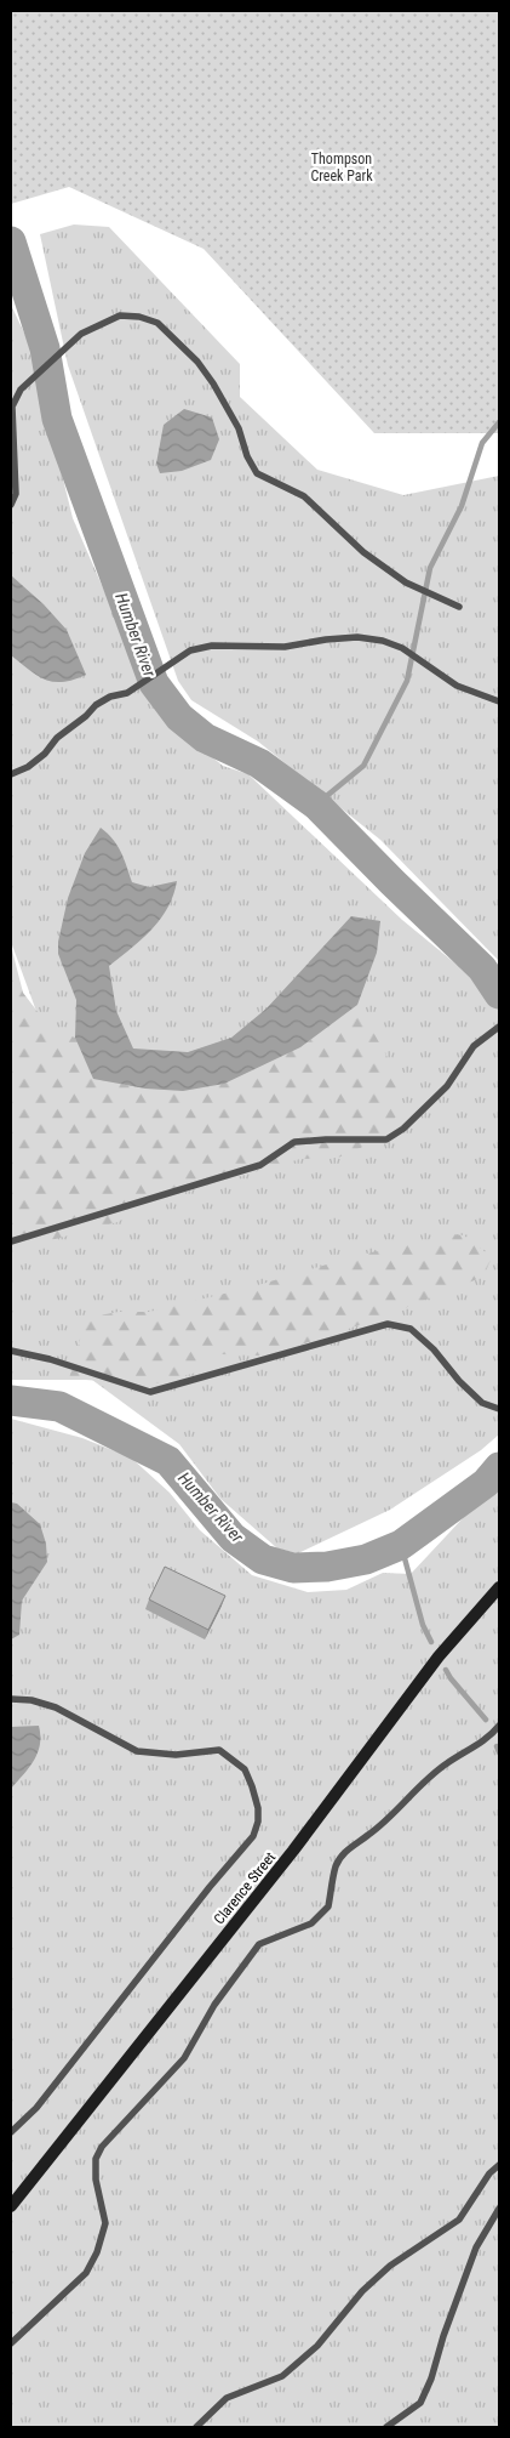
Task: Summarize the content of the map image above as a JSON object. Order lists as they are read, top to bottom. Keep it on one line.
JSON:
{"streets":{"street":["Clarence Street"]},"water":["Humber River"],"parks":["Thompson Creek Park"]}
